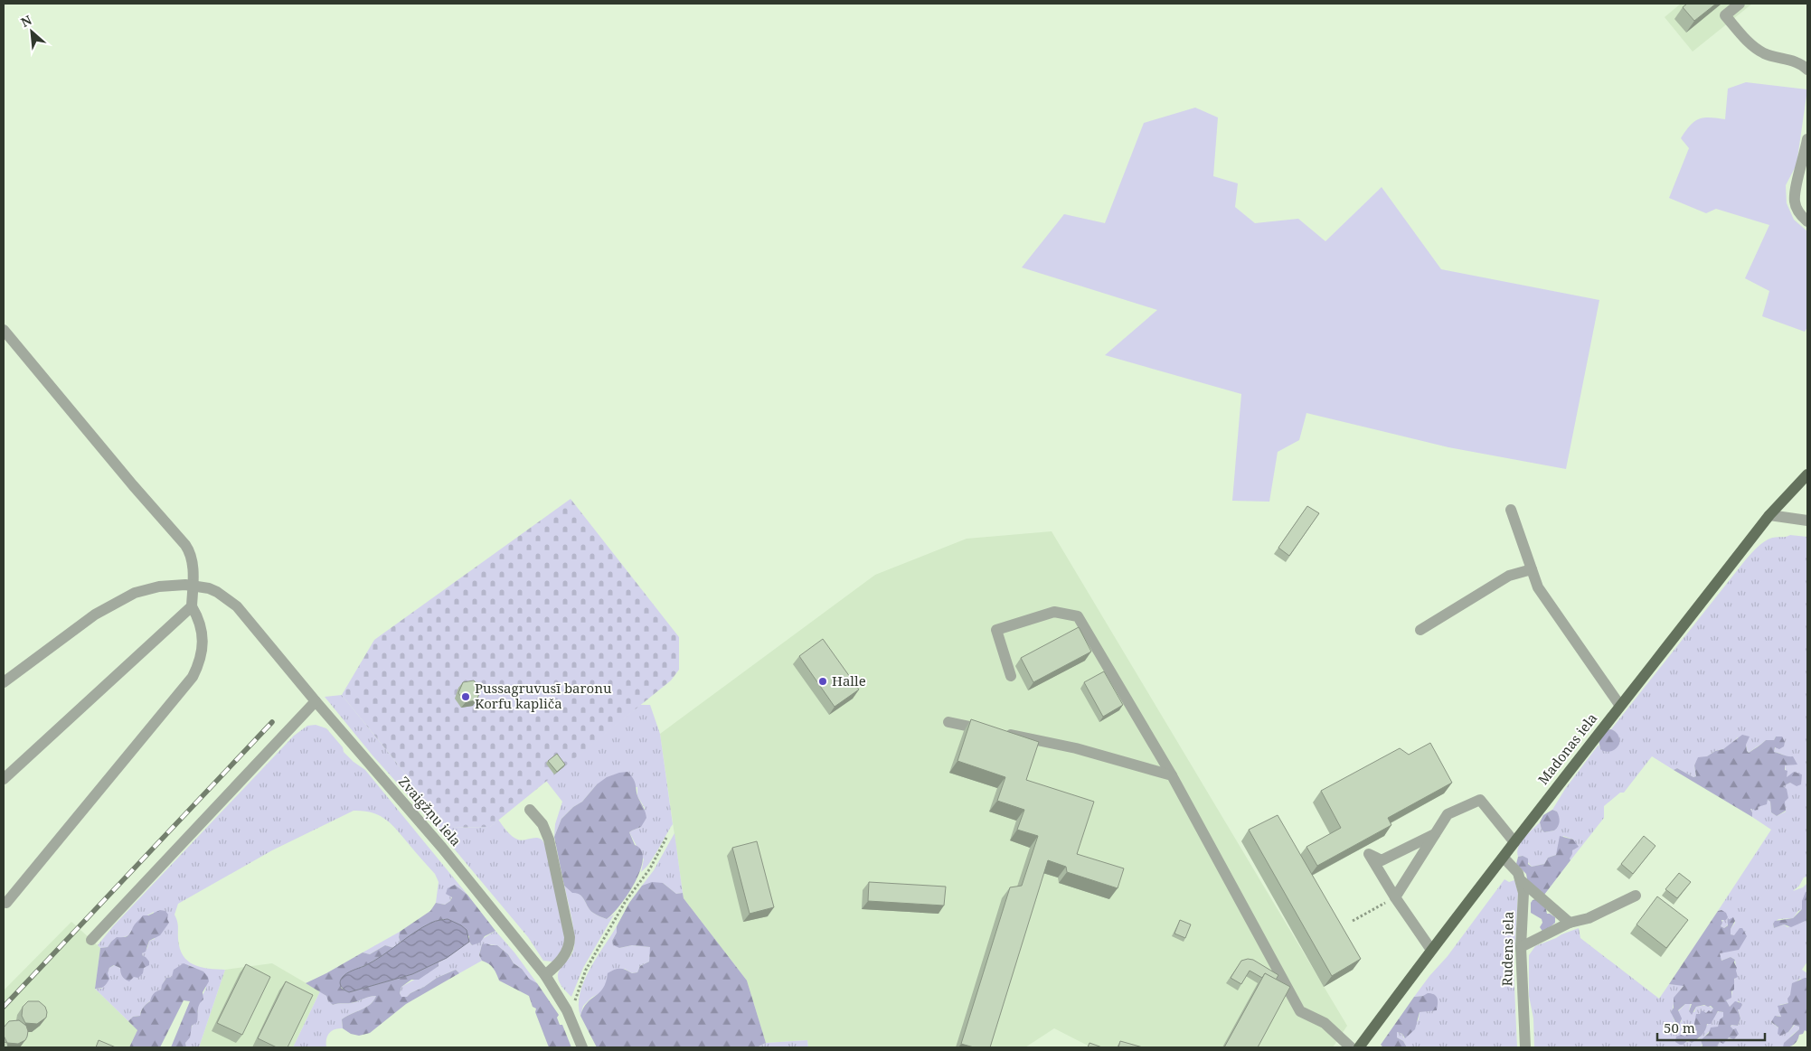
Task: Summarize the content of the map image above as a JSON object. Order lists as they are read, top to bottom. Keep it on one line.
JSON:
{"streets":{"main road":["Madonas iela"],"street":["Zvaigžņu iela","Rudens iela"]},"places":["Halle","Pussagruvusī baronu Korfu kapliča"],"scale_bar":"50 m","north":"top left"}
